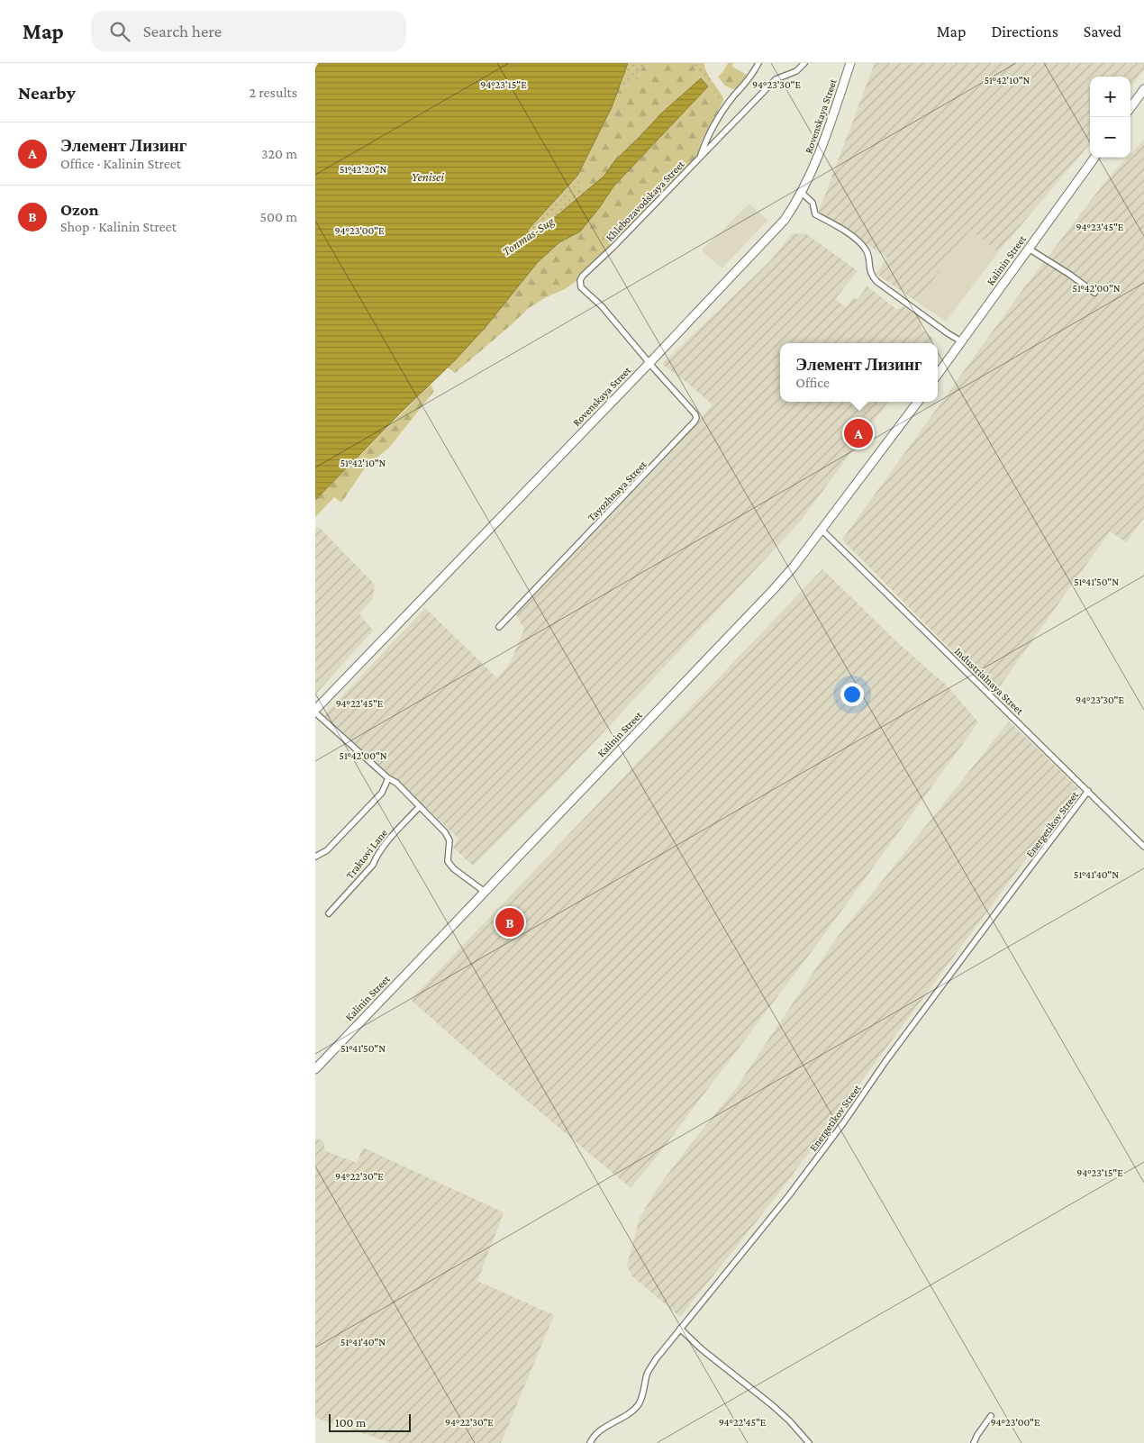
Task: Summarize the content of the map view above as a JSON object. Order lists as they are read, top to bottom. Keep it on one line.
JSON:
{"streets":{"main road":["Rovenskaya Street","Kalinin Street"],"street":["Khlebozavodskaya Street","Tayozhnaya Street","Industrialnaya Street","Energetikov Street","Traktovi Lane"]},"crossings":[["Rovenskaya Street","Khlebozavodskaya Street"],["Rovenskaya Street","Tayozhnaya Street"],["Khlebozavodskaya Street","Tayozhnaya Street"],["Kalinin Street","Industrialnaya Street"],["Industrialnaya Street","Energetikov Street"]],"water":["Yenisei","Tonmas-Sug"],"scale_bar":"100 m","page":{"header":"Map","search":"Search here","nav":["Map","Directions","Saved"],"heading":["Nearby","2 results"],"map_buttons":["+","−"],"list":[{"mark":"A","name":"Элемент Лизинг","note":"Office · Kalinin Street","value":"320 m"},{"mark":"B","name":"Ozon","note":"Shop · Kalinin Street","value":"500 m"}],"popup":["Элемент Лизинг","Office"],"pins":["A","B"],"scale":"100 m"},"coordinates":["51°42'10\"N","94°23'30\"E","94°23'15\"E","51°42'20\"N","94°23'45\"E","94°23'00\"E","51°42'00\"N","51°41'50\"N","94°22'45\"E","51°41'40\"N","94°22'30\"E"]}
